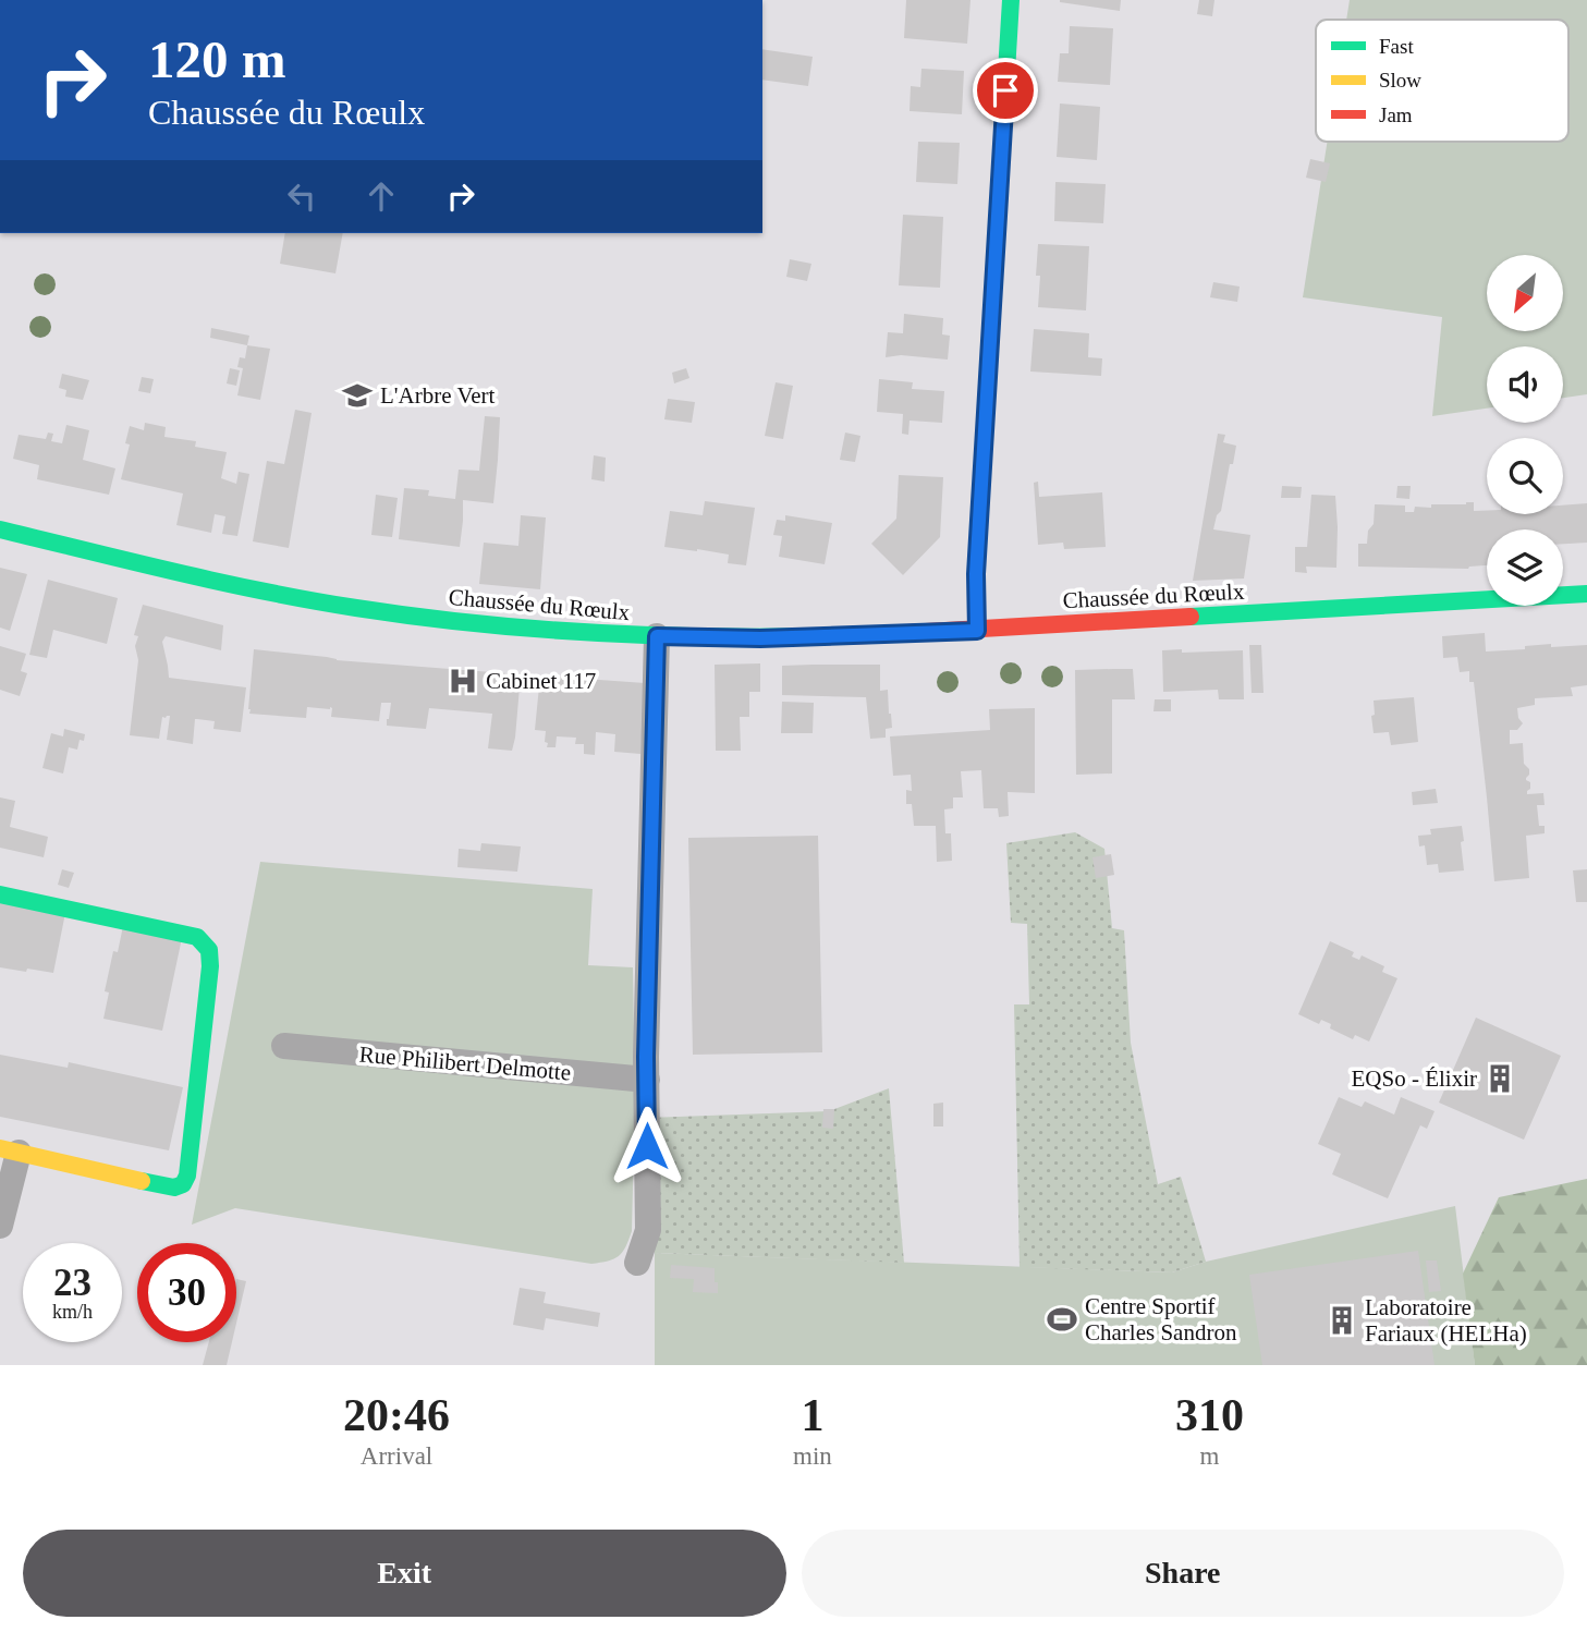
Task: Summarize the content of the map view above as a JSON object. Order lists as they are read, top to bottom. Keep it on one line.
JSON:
{"streets":{"main road":["Chaussée du Rœulx"],"street":["Rue Philibert Delmotte"]},"places":{"school or university":["L'Arbre Vert"],"hospital":["Cabinet 117"],"building":["EQSo - Élixir","Laboratoire Fariaux (HELHa)"],"sports":["Centre Sportif Charles Sandron"]},"legend":["Fast","Slow","Jam"],"north":"bottom left","page":{"turn":["120 m","Chaussée du Rœulx"],"speed":"23 km/h","limit":"30","eta":["20:46","Arrival","1","min","310","m"],"buttons":["Exit","Share"]}}
